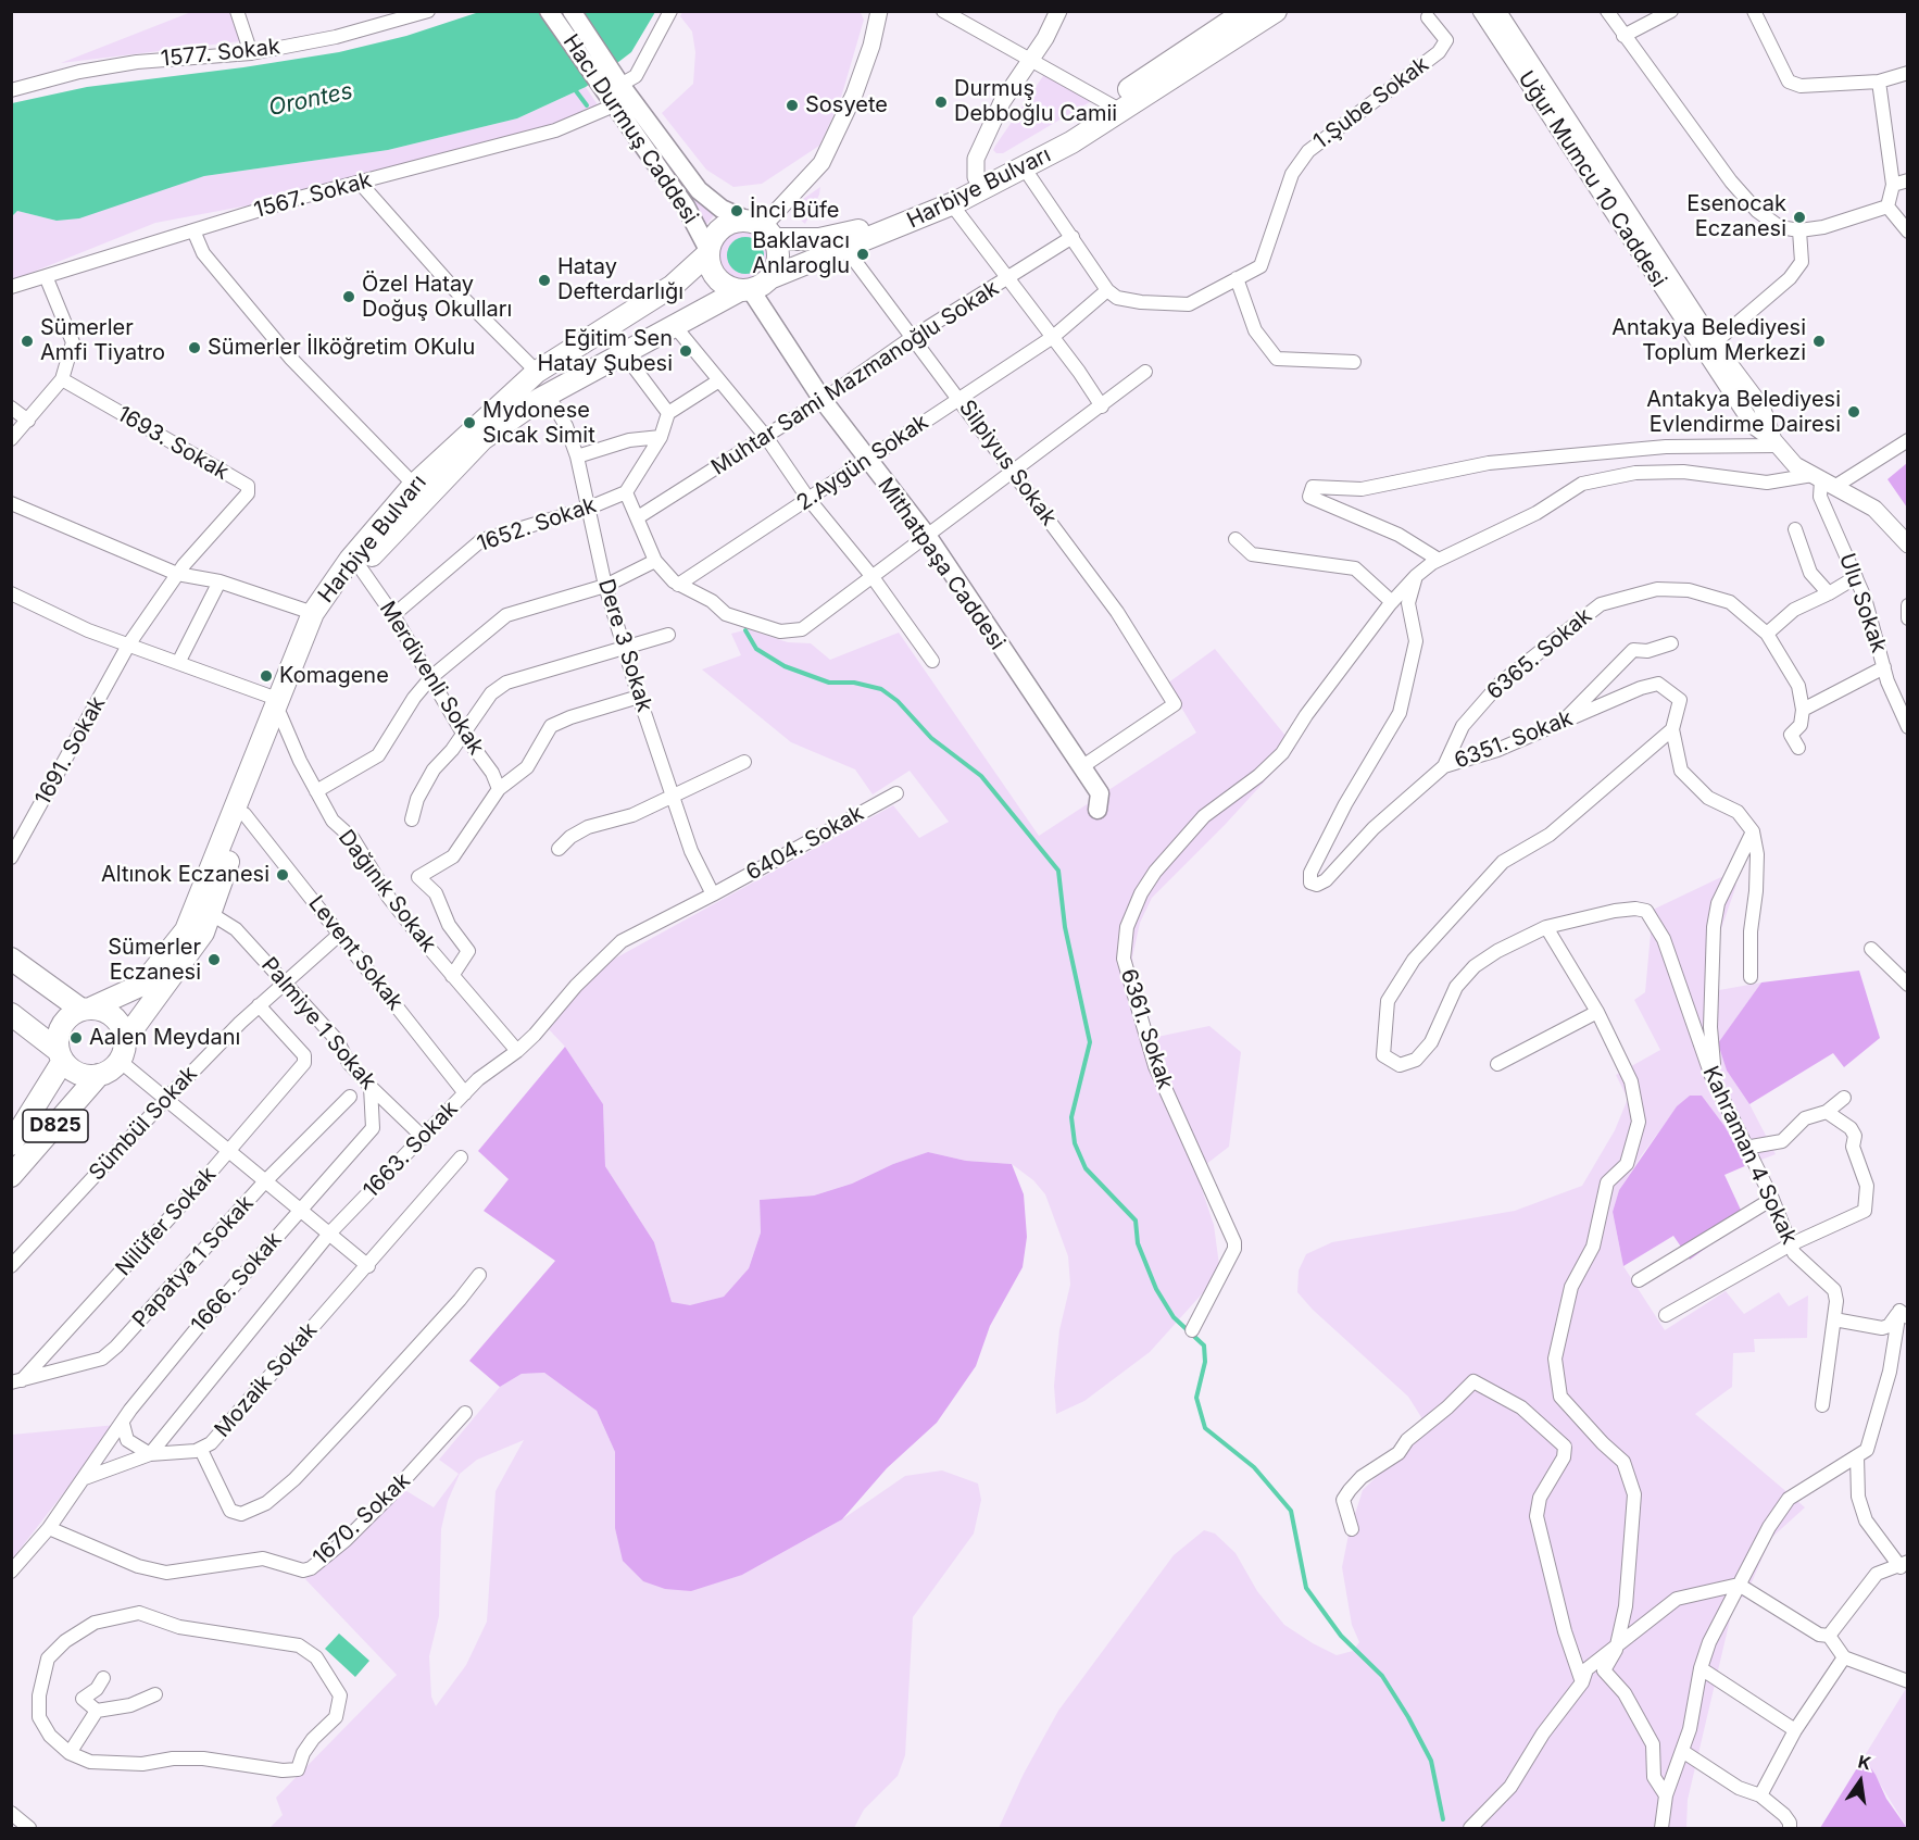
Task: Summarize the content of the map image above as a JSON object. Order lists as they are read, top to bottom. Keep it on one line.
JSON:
{"streets":{"main road":["Hacı Durmuş Caddesi","Harbiye Bulvarı","Mithatpaşa Caddesi","D825"],"street":["1577. Sokak","1.Şube Sokak","Uğur Mumcu 10 Caddesi","1567. Sokak","Muhtar Sami Mazmanoğlu Sokak","1693. Sokak","2.Aygün Sokak","Silpiyus Sokak","1652. Sokak","Ulu Sokak","Dere 3 Sokak","6365. Sokak","Merdivenli Sokak","6351. Sokak","1691. Sokak","6404. Sokak","Dağınık Sokak","Levent Sokak","Palmiye 1 Sokak","6361. Sokak","Sümbül Sokak","1663. Sokak","Kahraman 4 Sokak","Nilüfer Sokak","Papatya 1 Sokak","1666. Sokak","Mozaik Sokak","1670. Sokak"]},"crossings":[["1.Şube Sokak","2.Aygün Sokak"],["Hacı Durmuş Caddesi","Harbiye Bulvarı"],["Hacı Durmuş Caddesi","1567. Sokak"],["Hacı Durmuş Caddesi","Mithatpaşa Caddesi"],["Uğur Mumcu 10 Caddesi","Ulu Sokak"],["Harbiye Bulvarı","Silpiyus Sokak"],["Harbiye Bulvarı","Mithatpaşa Caddesi"],["Harbiye Bulvarı","Dere 3 Sokak"],["Harbiye Bulvarı","Merdivenli Sokak"],["Harbiye Bulvarı","Dağınık Sokak"],["Harbiye Bulvarı","Levent Sokak"],["Harbiye Bulvarı","Palmiye 1 Sokak"],["Harbiye Bulvarı","D825"],["Muhtar Sami Mazmanoğlu Sokak","Silpiyus Sokak"],["Muhtar Sami Mazmanoğlu Sokak","Mithatpaşa Caddesi"],["1693. Sokak","1691. Sokak"],["2.Aygün Sokak","Silpiyus Sokak"],["2.Aygün Sokak","Mithatpaşa Caddesi"],["Silpiyus Sokak","Mithatpaşa Caddesi"],["1652. Sokak","Dere 3 Sokak"],["1652. Sokak","Merdivenli Sokak"],["Dere 3 Sokak","6404. Sokak"],["Dere 3 Sokak","1663. Sokak"],["6365. Sokak","6351. Sokak"],["6351. Sokak","6361. Sokak"],["6404. Sokak","1663. Sokak"],["Dağınık Sokak","1663. Sokak"],["Levent Sokak","Sümbül Sokak"],["Levent Sokak","1663. Sokak"],["Palmiye 1 Sokak","Sümbül Sokak"],["Palmiye 1 Sokak","1663. Sokak"],["Palmiye 1 Sokak","1666. Sokak"],["Sümbül Sokak","Nilüfer Sokak"],["1663. Sokak","Mozaik Sokak"],["Nilüfer Sokak","Papatya 1 Sokak"],["1666. Sokak","Mozaik Sokak"]],"water":["Orontes"],"places":["Durmuş Debboğlu Camii","Sosyete","İnci Büfe","Esenocak Eczanesi","Baklavacı Anlaroglu","Hatay Defterdarlığı","Özel Hatay Doğuş Okulları","Sümerler Amfi Tiyatro","Antakya Belediyesi Toplum Merkezi","Sümerler İlköğretim OKulu","Eğitim Sen Hatay Şubesi","Antakya Belediyesi Evlendirme Dairesi","Mydonese Sıcak Simit","Komagene","Altınok Eczanesi","Sümerler Eczanesi","Aalen Meydanı"],"north":"top"}
